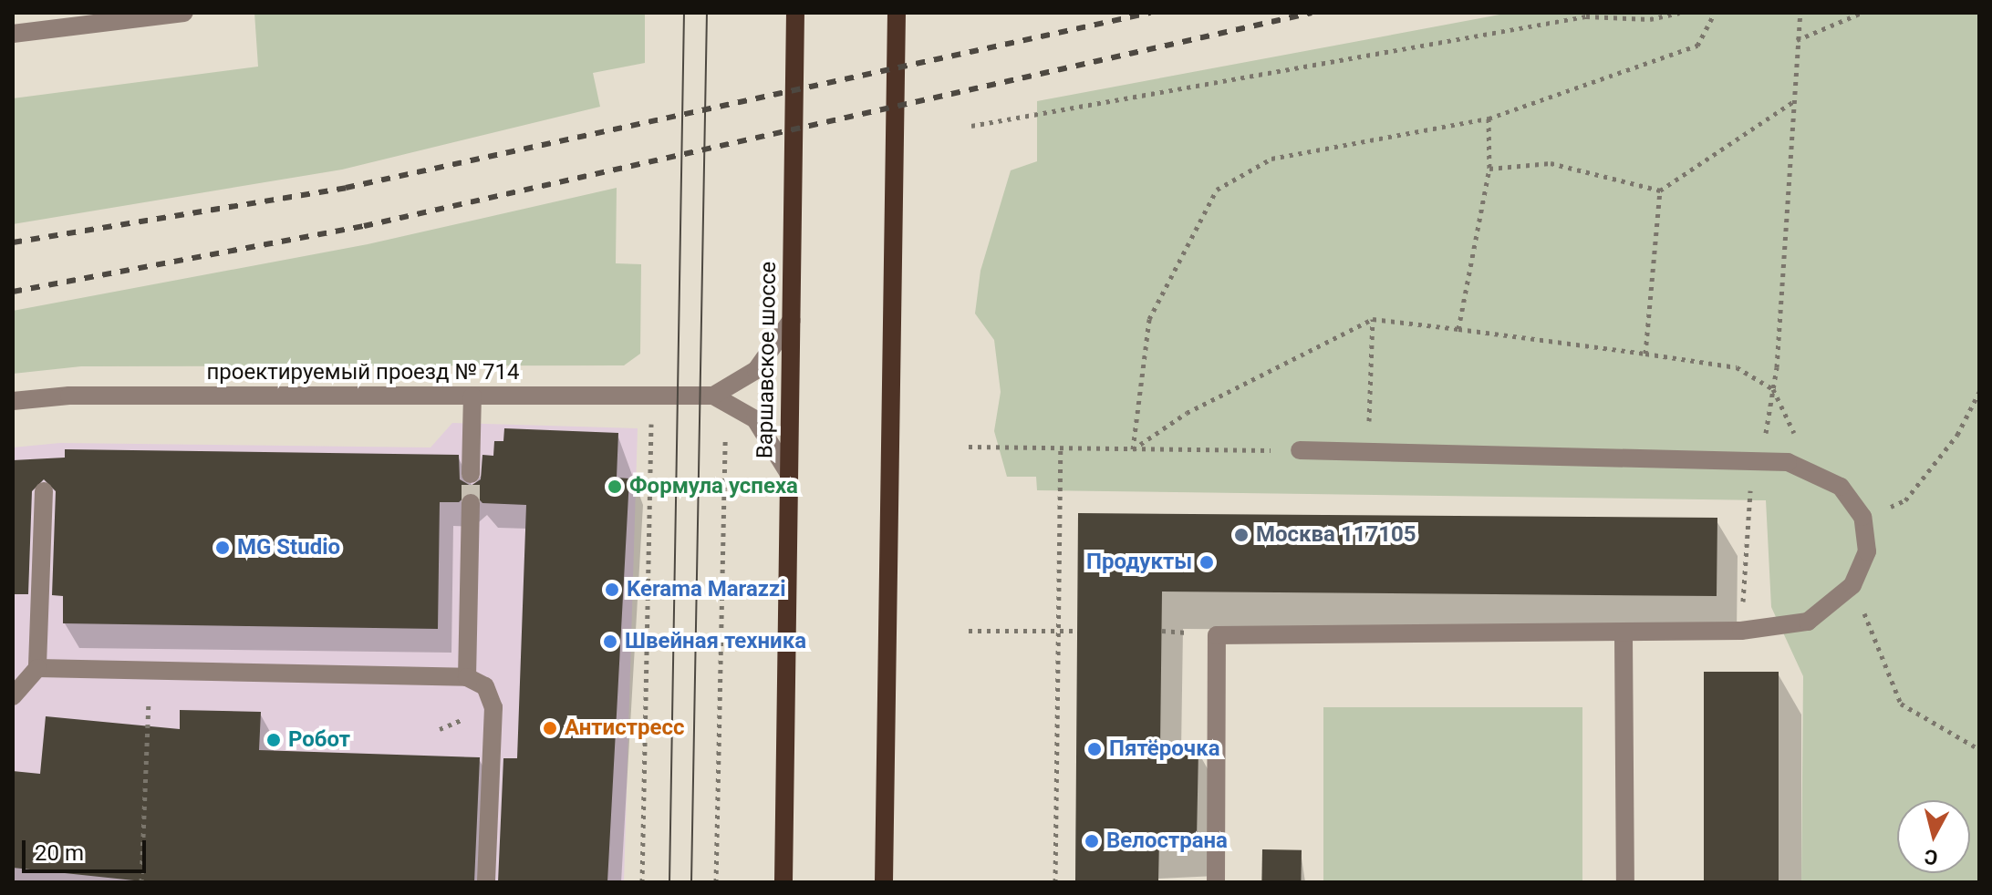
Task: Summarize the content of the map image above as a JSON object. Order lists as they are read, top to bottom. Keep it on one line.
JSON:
{"streets":{"main road":["Варшавское шоссе"],"street":["проектируемый проезд № 714"]},"places":["Формула успеха","Москва 117105","MG Studio","Продукты","Kerama Marazzi","Швейная техника","Антистресс","Робот","Пятёрочка","Велострана"],"scale_bar":"20 m","north":"bottom"}
